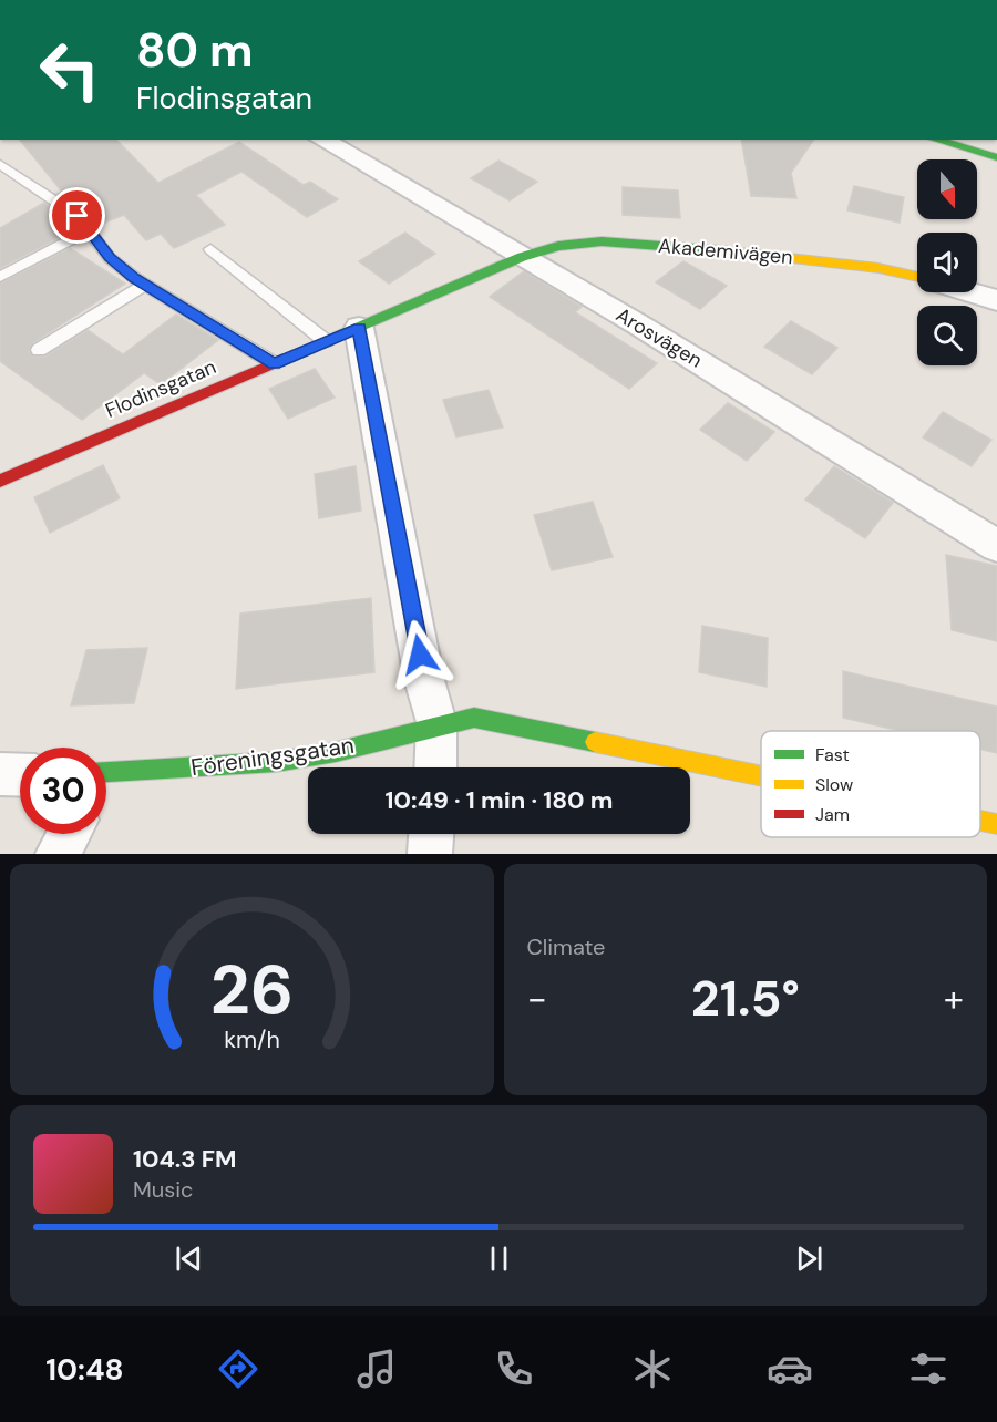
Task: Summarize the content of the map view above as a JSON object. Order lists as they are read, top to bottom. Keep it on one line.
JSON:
{"streets":{"street":["Akademivägen","Arosvägen","Flodinsgatan","Föreningsgatan"]},"crossings":[["Akademivägen","Arosvägen"],["Akademivägen","Flodinsgatan"],["Arosvägen","Flodinsgatan"]],"legend":["Fast","Slow","Jam"],"north":"bottom","page":{"turn":["80 m","Flodinsgatan"],"limit":"30","trip":"10:49 · 1 min · 180 m","tile":"Climate","heat":["−","21.5°","+"],"song":["104.3 FM","Music"],"tabs":"10:48","gauge":["26","km/h"]}}
